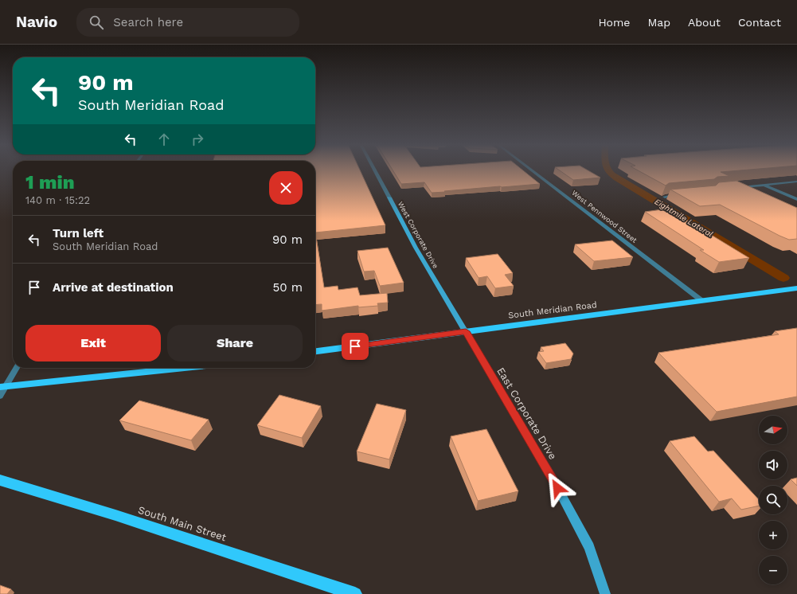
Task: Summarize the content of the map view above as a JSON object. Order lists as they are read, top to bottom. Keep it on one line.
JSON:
{"streets":{"main road":["South Meridian Road","South Main Street"],"street":["West Pennwood Street","West Corporate Drive","East Corporate Drive"]},"crossings":[["West Pennwood Street","South Meridian Road"],["West Corporate Drive","South Meridian Road"],["West Corporate Drive","East Corporate Drive"],["South Meridian Road","East Corporate Drive"]],"water":["Eightmile Lateral"],"north":"right","page":{"header":"Navio","search":"Search here","nav":["Home","Map","About","Contact"],"turn":["90 m","South Meridian Road"],"heading":["1 min","140 m · 15:22"],"list":[{"name":"Turn left","note":"South Meridian Road","value":"90 m"},{"name":"Arrive at destination","value":"50 m"}],"buttons":["Exit","Share"],"map_buttons":["+","−"]}}
